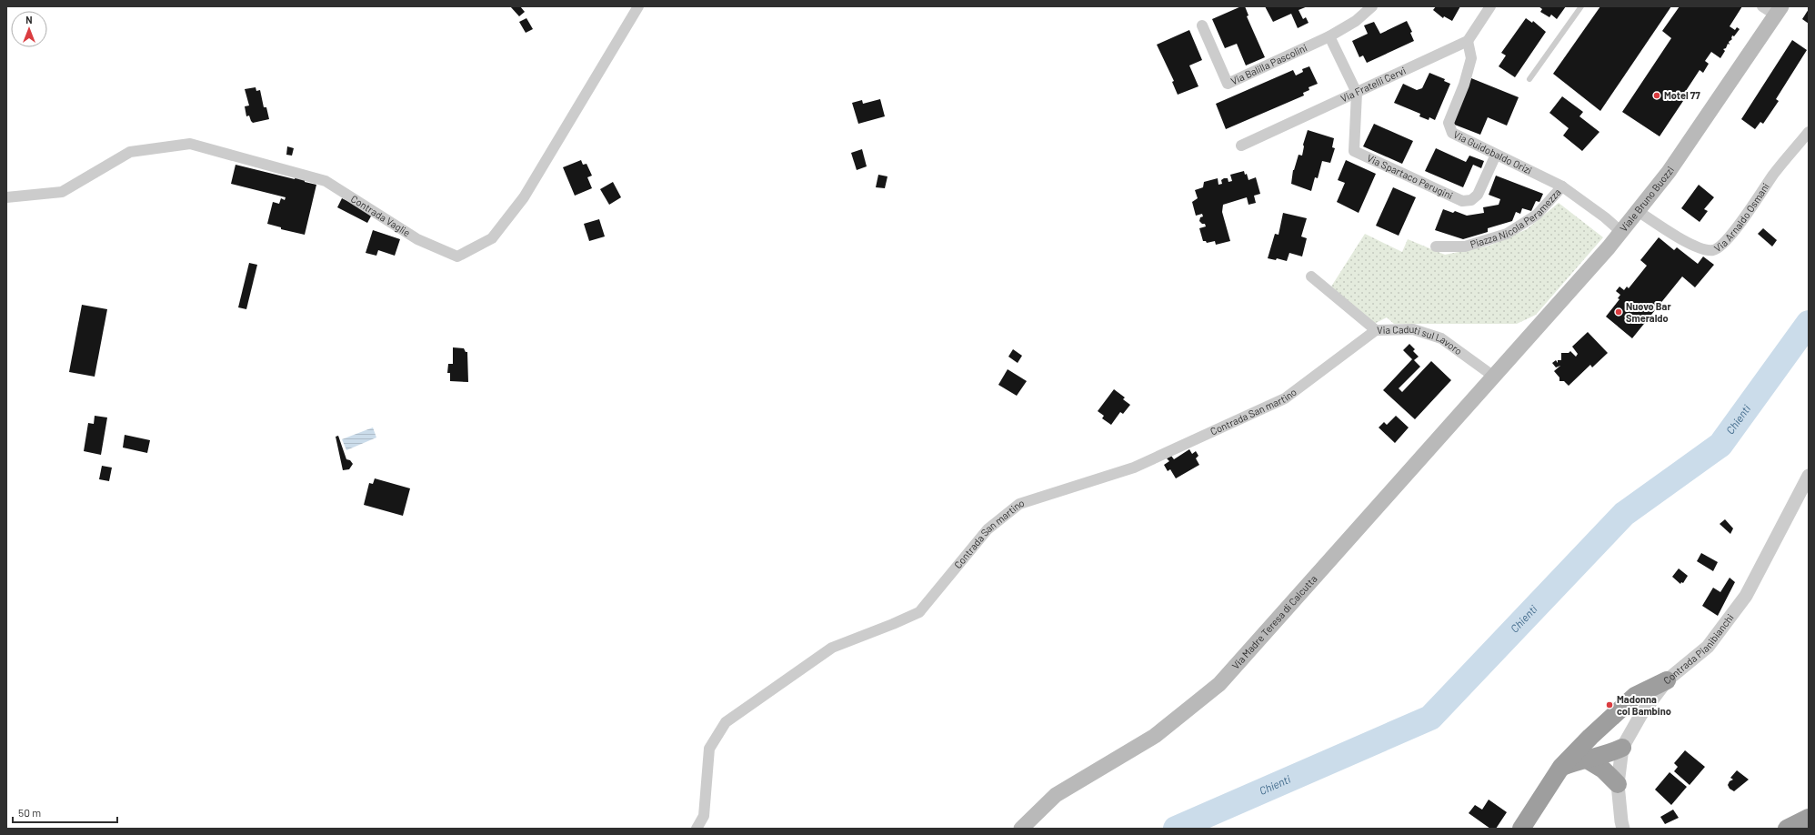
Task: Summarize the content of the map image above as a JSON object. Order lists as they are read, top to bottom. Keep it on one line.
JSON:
{"streets":{"main road":["Viale Bruno Buozzi","Via Madre Teresa di Calcutta"],"street":["Via Balilla Pascolini","Via Fratelli Cervi","Via Guidobaldo Orizi","Via Spartaco Perugini","Via Arnaldo Osmani","Contrada Vaglie","Piazza Nicola Peramezza","Via Caduti sul Lavoro","Contrada San martino","Contrada Pianibianchi"]},"crossings":[["Via Fratelli Cervi","Via Guidobaldo Orizi"],["Via Fratelli Cervi","Via Spartaco Perugini"],["Via Guidobaldo Orizi","Via Spartaco Perugini"],["Via Guidobaldo Orizi","Piazza Nicola Peramezza"],["Viale Bruno Buozzi","Via Arnaldo Osmani"],["Viale Bruno Buozzi","Piazza Nicola Peramezza"],["Viale Bruno Buozzi","Via Caduti sul Lavoro"],["Viale Bruno Buozzi","Via Madre Teresa di Calcutta"],["Via Caduti sul Lavoro","Contrada San martino"],["Via Caduti sul Lavoro","Via Madre Teresa di Calcutta"]],"water":["Chienti"],"places":["Motel 77","Nuovo Bar Smeraldo","Madonna col Bambino"],"scale_bar":"50 m","north":"top"}
